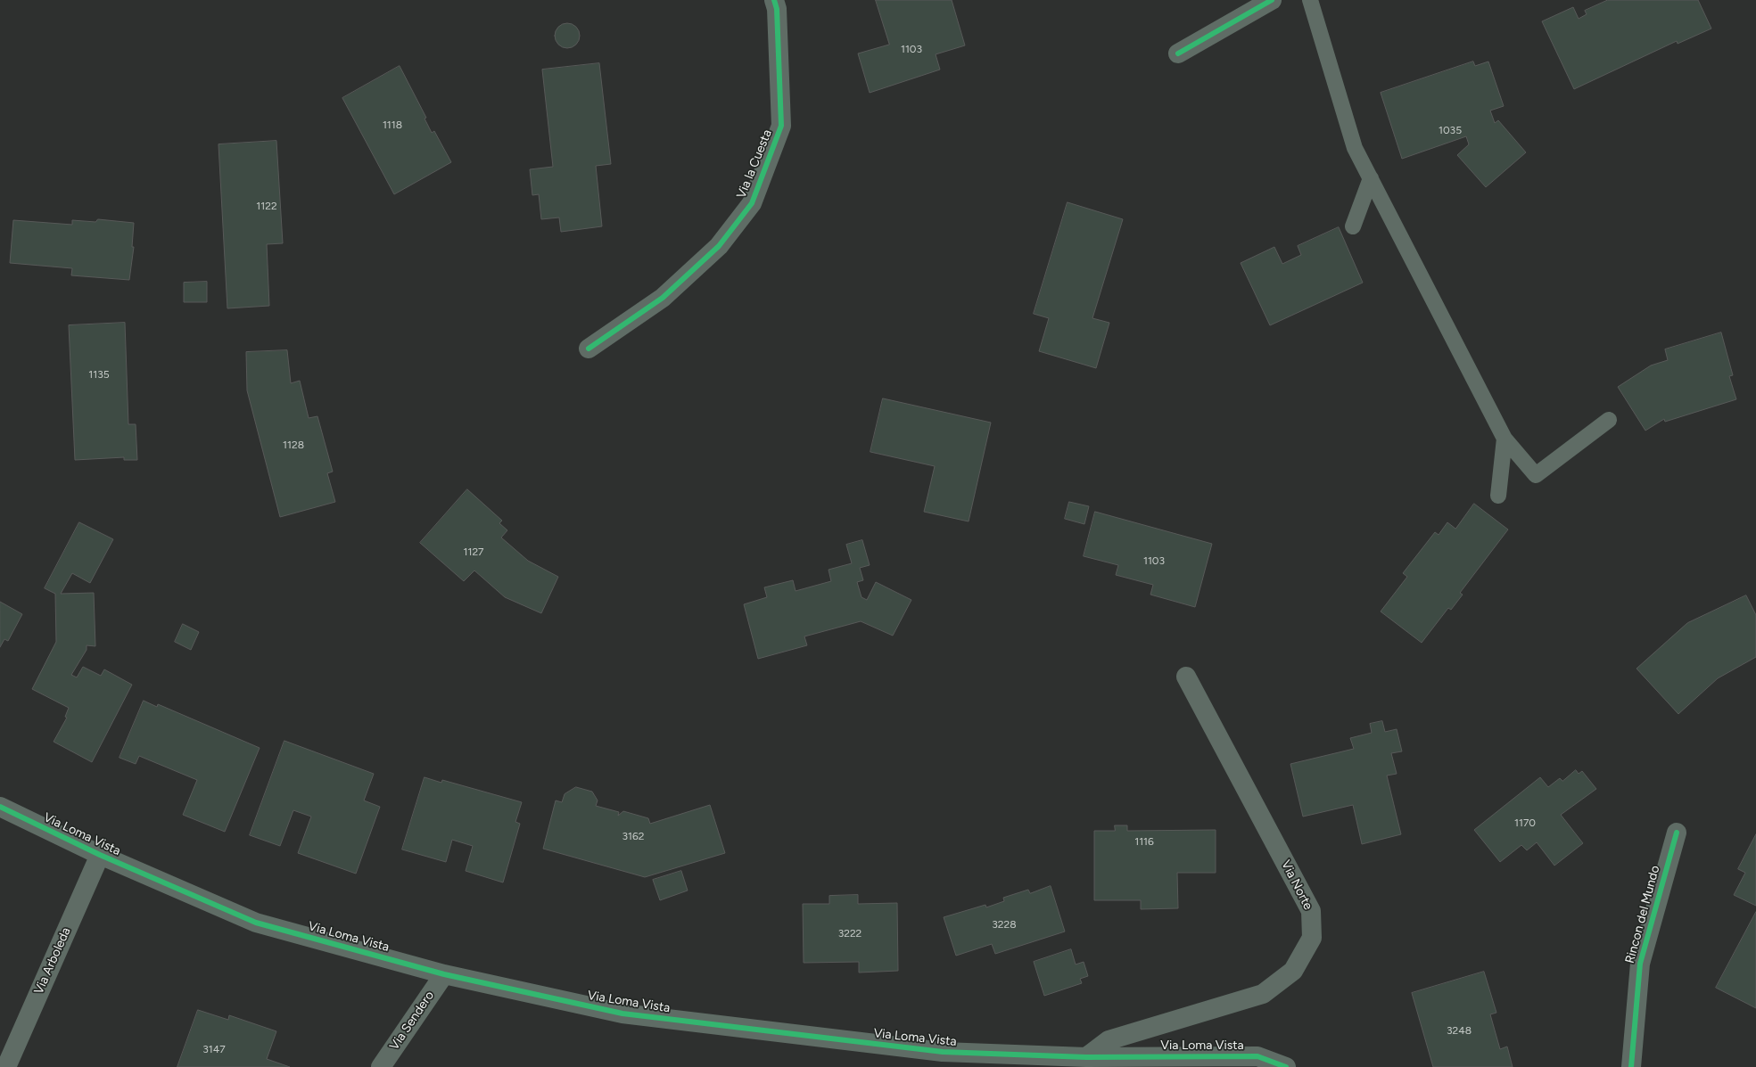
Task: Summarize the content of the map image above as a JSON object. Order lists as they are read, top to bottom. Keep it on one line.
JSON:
{"streets":{"street":["Via la Cuesta","Via Loma Vista","Via Norte","Rincon del Mundo","Via Arboleda","Via Sendero"]},"crossings":[["Via Loma Vista","Via Norte"],["Via Loma Vista","Via Arboleda"],["Via Loma Vista","Via Sendero"]],"house_numbers":["1103","1118","1035","1122","1135","1128","1127","1103","1170","3162","1116","3228","3222","3248","3147"]}
